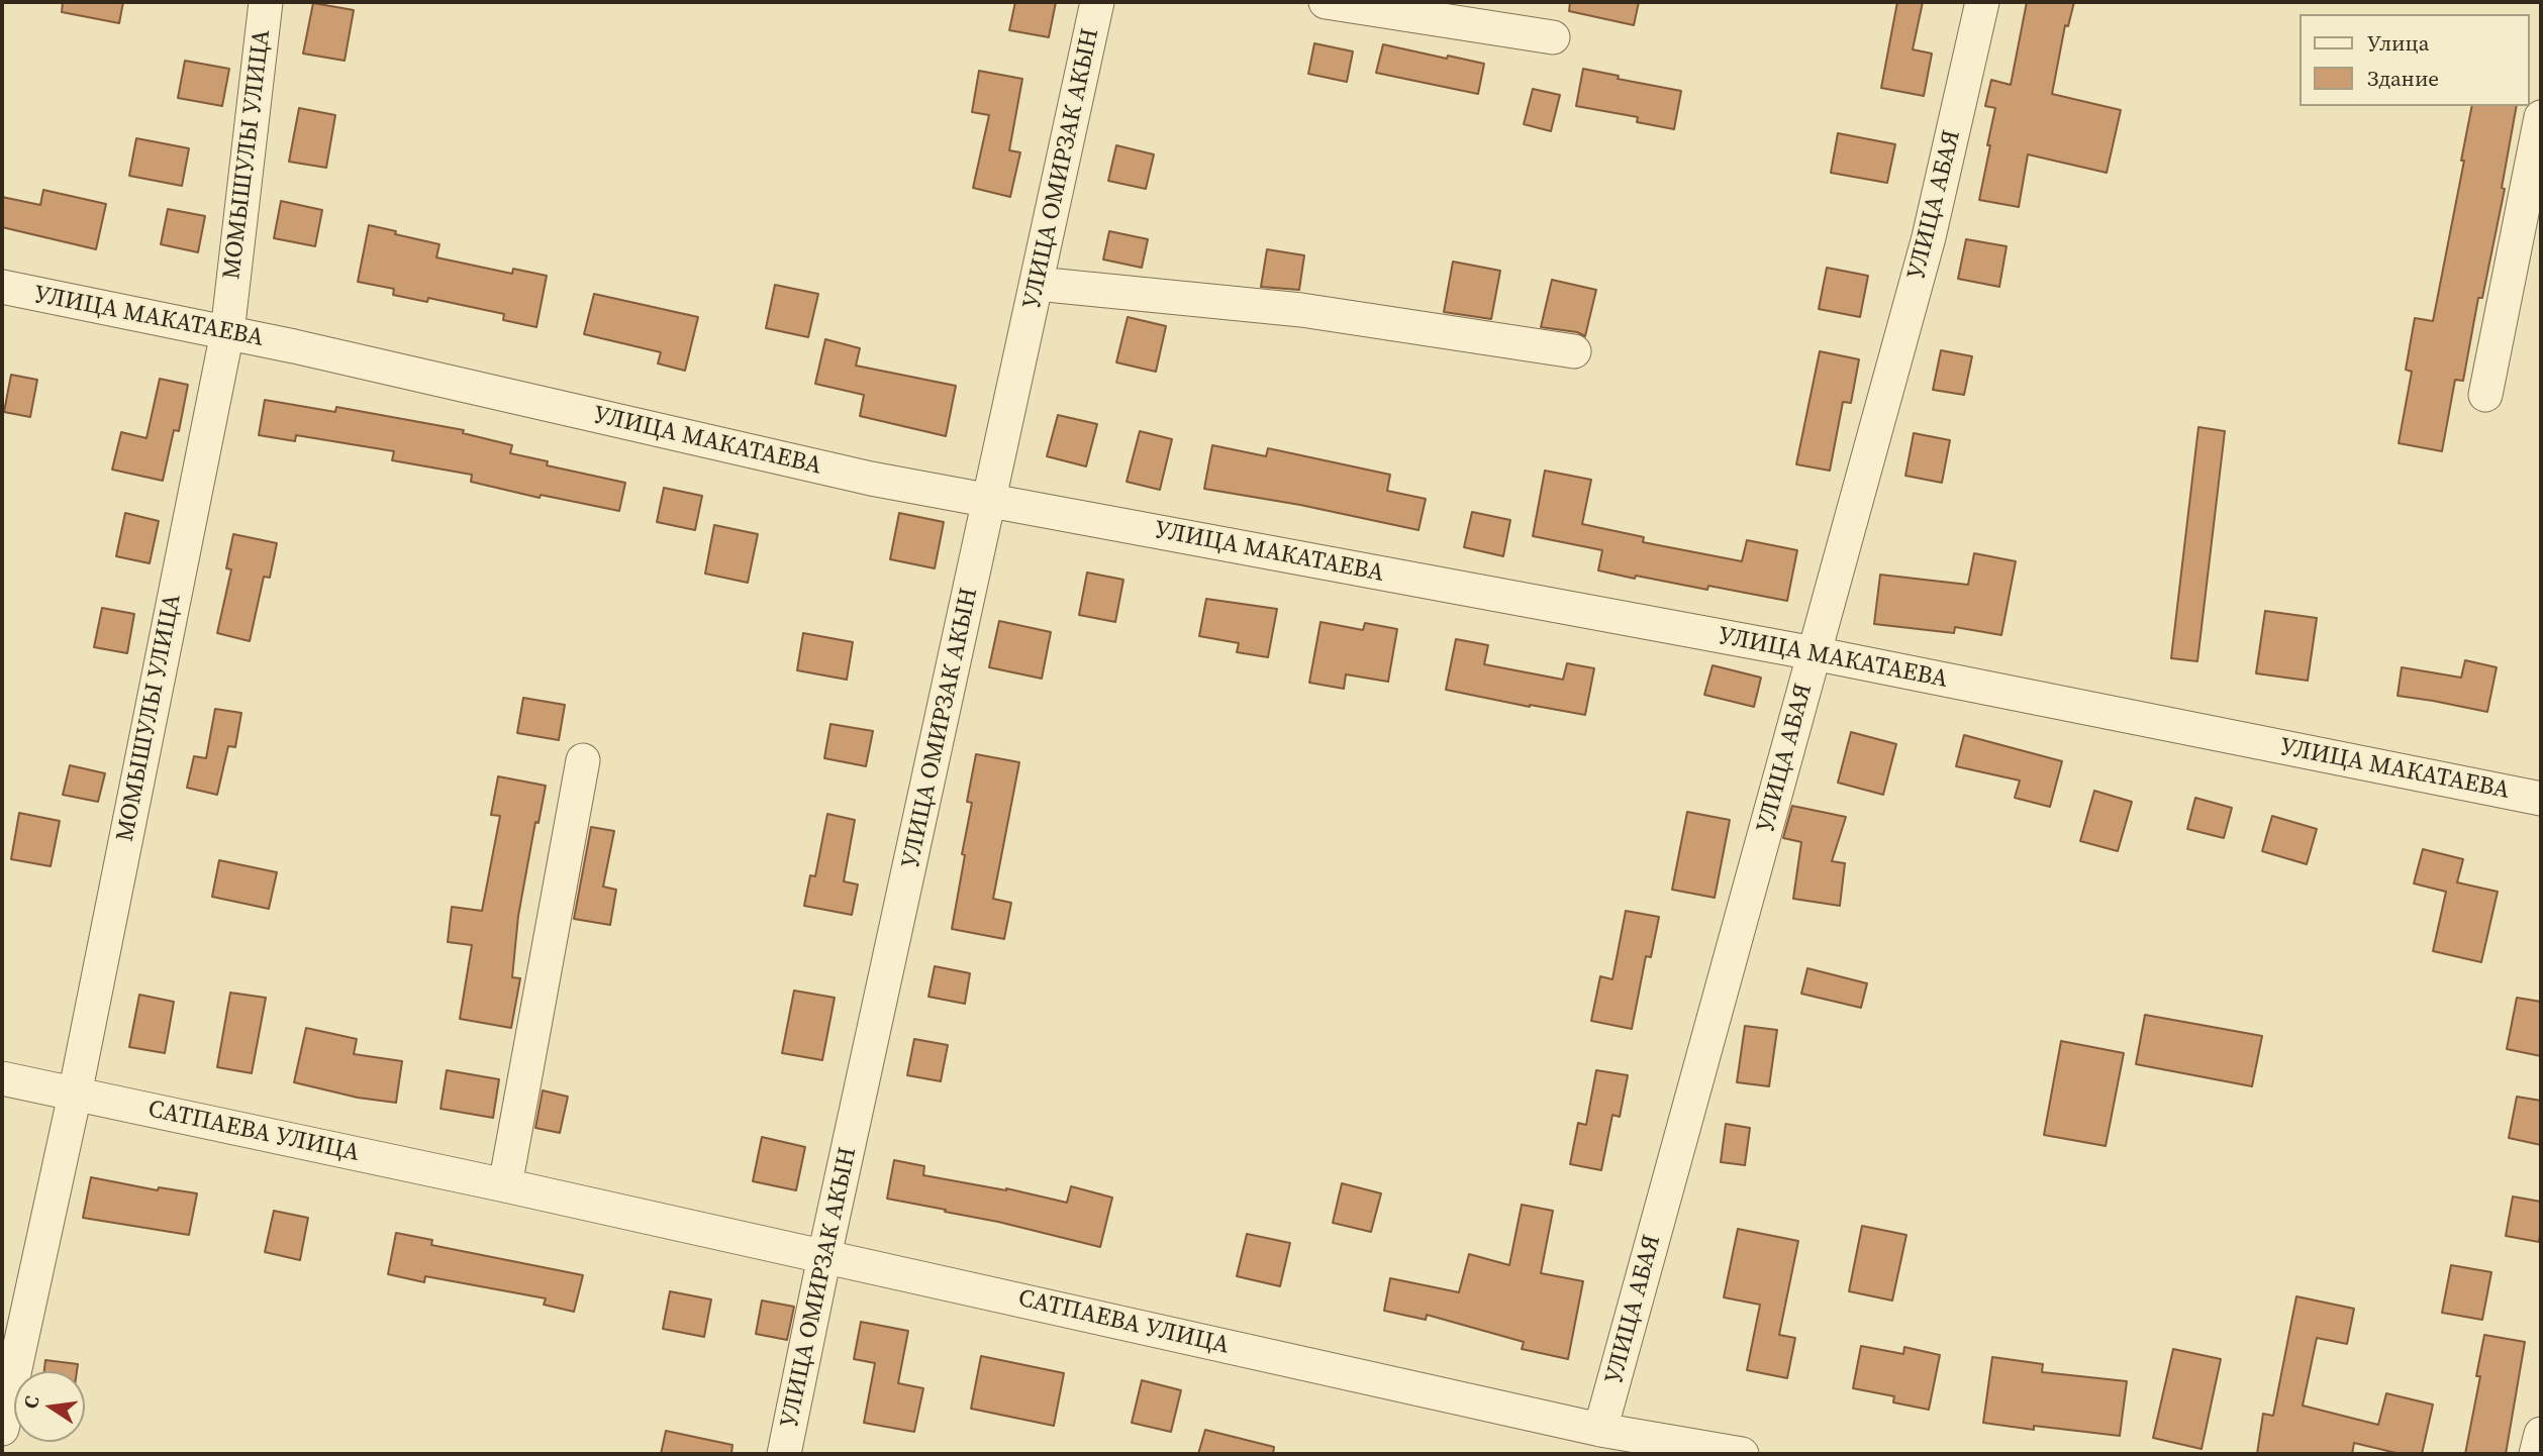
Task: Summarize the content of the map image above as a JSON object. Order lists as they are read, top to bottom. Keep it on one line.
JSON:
{"streets":{"street":["МОМЫШУЛЫ УЛИЦА","УЛИЦА ОМИРЗАК АКЫН","УЛИЦА АБАЯ","УЛИЦА МАКАТАЕВА","САТПАЕВА УЛИЦА"]},"crossings":[["МОМЫШУЛЫ УЛИЦА","УЛИЦА МАКАТАЕВА"],["МОМЫШУЛЫ УЛИЦА","САТПАЕВА УЛИЦА"],["УЛИЦА ОМИРЗАК АКЫН","УЛИЦА МАКАТАЕВА"],["УЛИЦА ОМИРЗАК АКЫН","САТПАЕВА УЛИЦА"],["УЛИЦА АБАЯ","УЛИЦА МАКАТАЕВА"],["УЛИЦА АБАЯ","САТПАЕВА УЛИЦА"]],"legend":["Улица","Здание"],"north":"left"}
